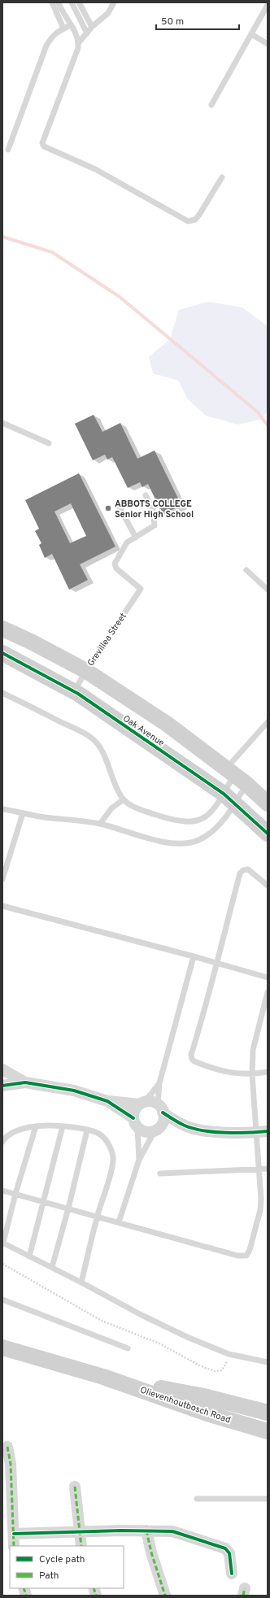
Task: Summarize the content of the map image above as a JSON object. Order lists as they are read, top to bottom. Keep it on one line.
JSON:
{"streets":{"street":["Oak Avenue","Olievenhoutbosch Road"],"lane":["Grevillea Street"]},"crossings":[["Grevillea Street","Oak Avenue"]],"places":["ABBOTS COLLEGE Senior High School"],"legend":["Cycle path","Path"],"scale_bar":"50 m"}
